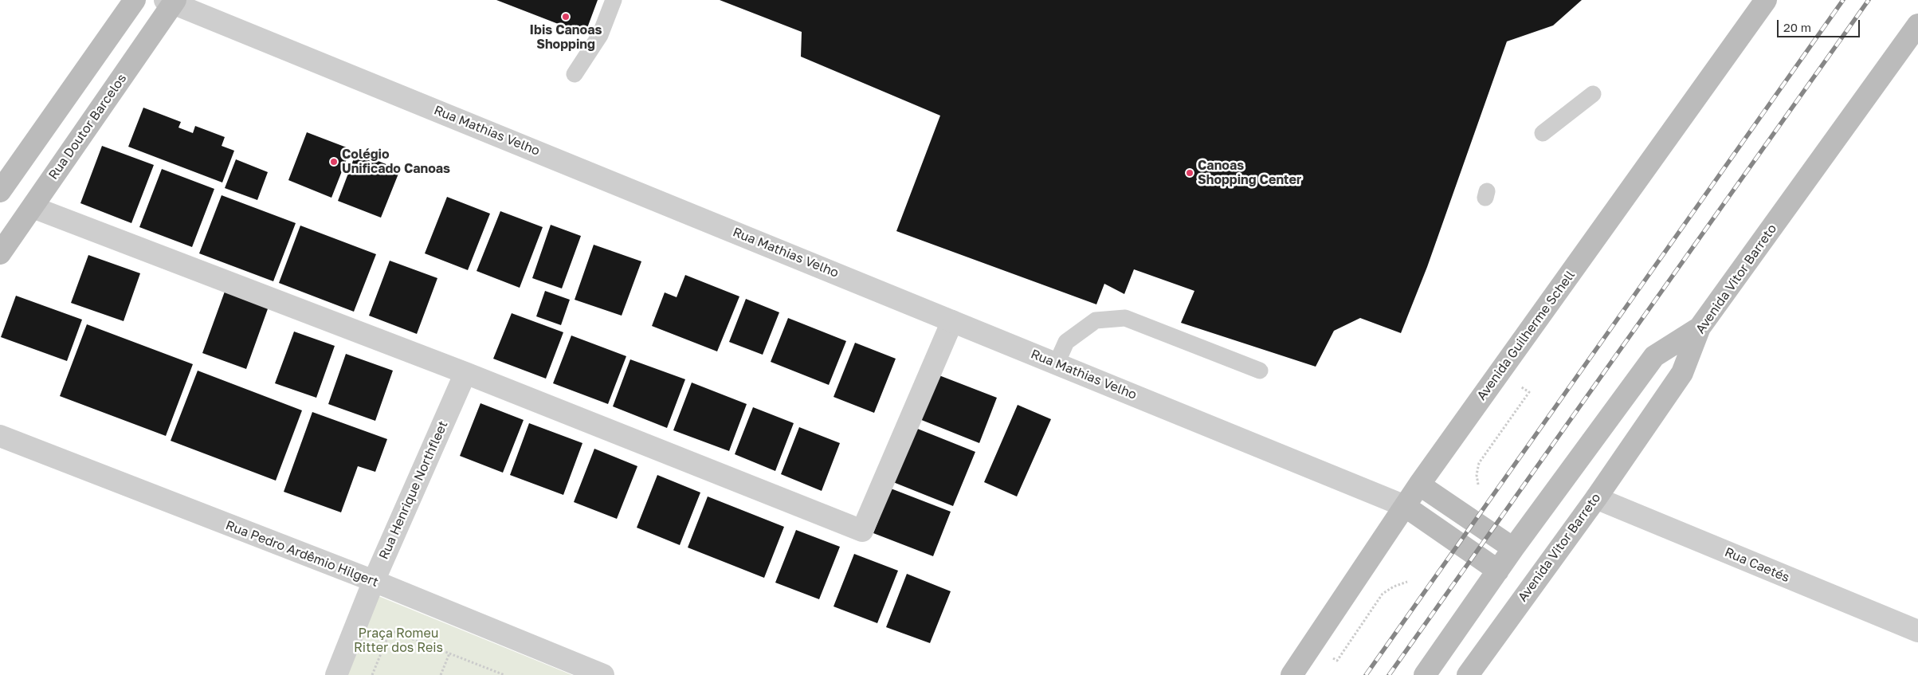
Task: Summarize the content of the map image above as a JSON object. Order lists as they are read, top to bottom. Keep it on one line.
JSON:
{"streets":{"main road":["Rua Doutor Barcelos","Avenida Vitor Barreto","Avenida Guilherme Schell"],"street":["Rua Mathias Velho","Rua Henrique Northfleet","Rua Pedro Ardêmio Hilgert","Rua Caetés"]},"crossings":[["Rua Doutor Barcelos","Rua Mathias Velho"],["Rua Mathias Velho","Avenida Guilherme Schell"],["Avenida Vitor Barreto","Rua Caetés"],["Rua Henrique Northfleet","Rua Pedro Ardêmio Hilgert"]],"parks":["Praça Romeu Ritter dos Reis"],"places":["Ibis Canoas Shopping","Colégio Unificado Canoas","Canoas Shopping Center"],"scale_bar":"20 m"}
